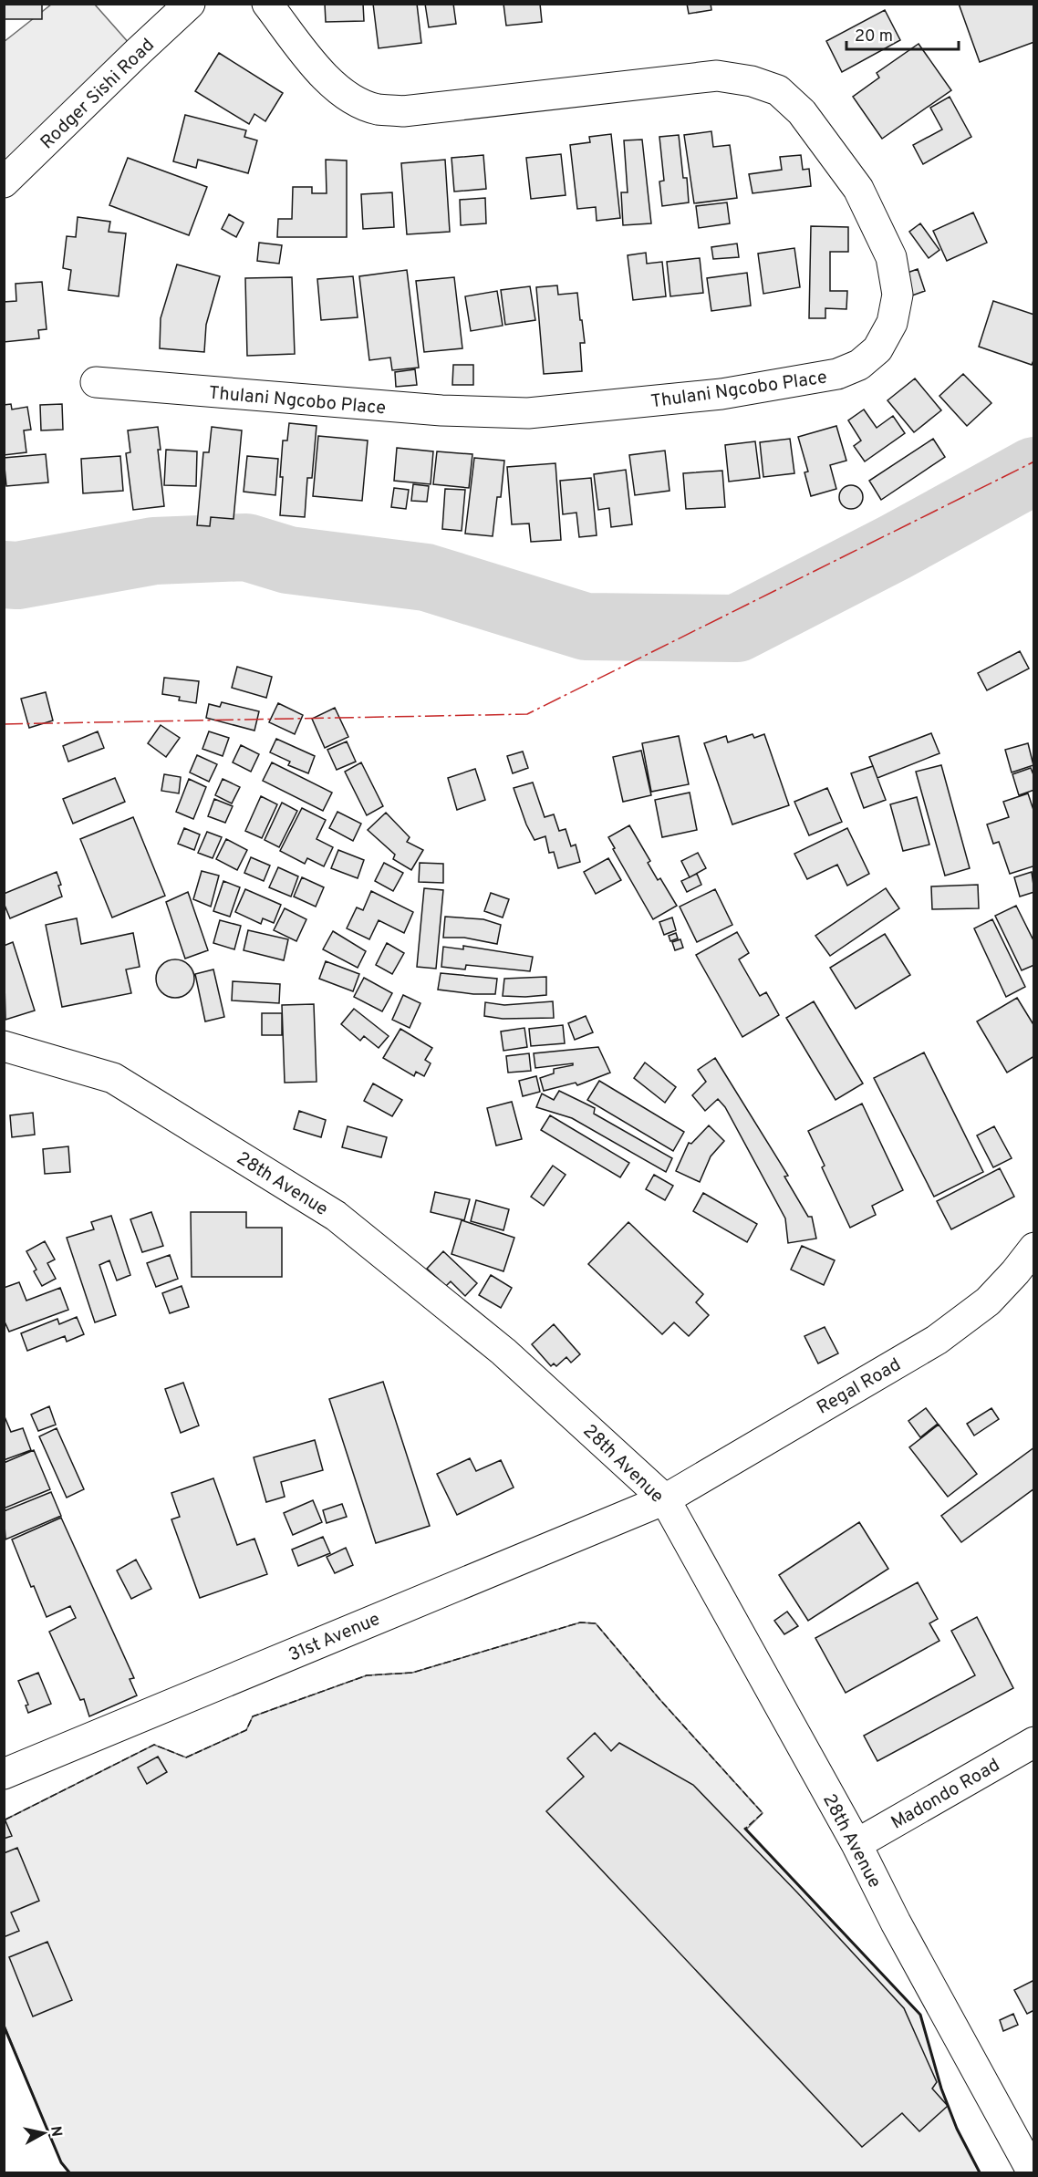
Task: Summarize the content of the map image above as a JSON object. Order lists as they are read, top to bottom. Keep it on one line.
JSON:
{"streets":{"street":["Rodger Sishi Road","Thulani Ngcobo Place","28th Avenue","Regal Road","31st Avenue","Madondo Road"]},"crossings":[["28th Avenue","Regal Road"],["28th Avenue","31st Avenue"],["28th Avenue","Madondo Road"],["Regal Road","31st Avenue"]],"scale_bar":"20 m","north":"right"}
